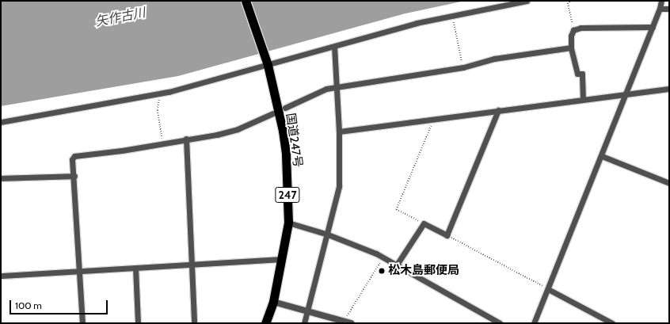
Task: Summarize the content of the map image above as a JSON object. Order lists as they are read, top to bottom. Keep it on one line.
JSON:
{"streets":{"highway":["国道247号","247"]},"water":["矢作古川"],"places":["松木島郵便局"],"scale_bar":"100 m"}
